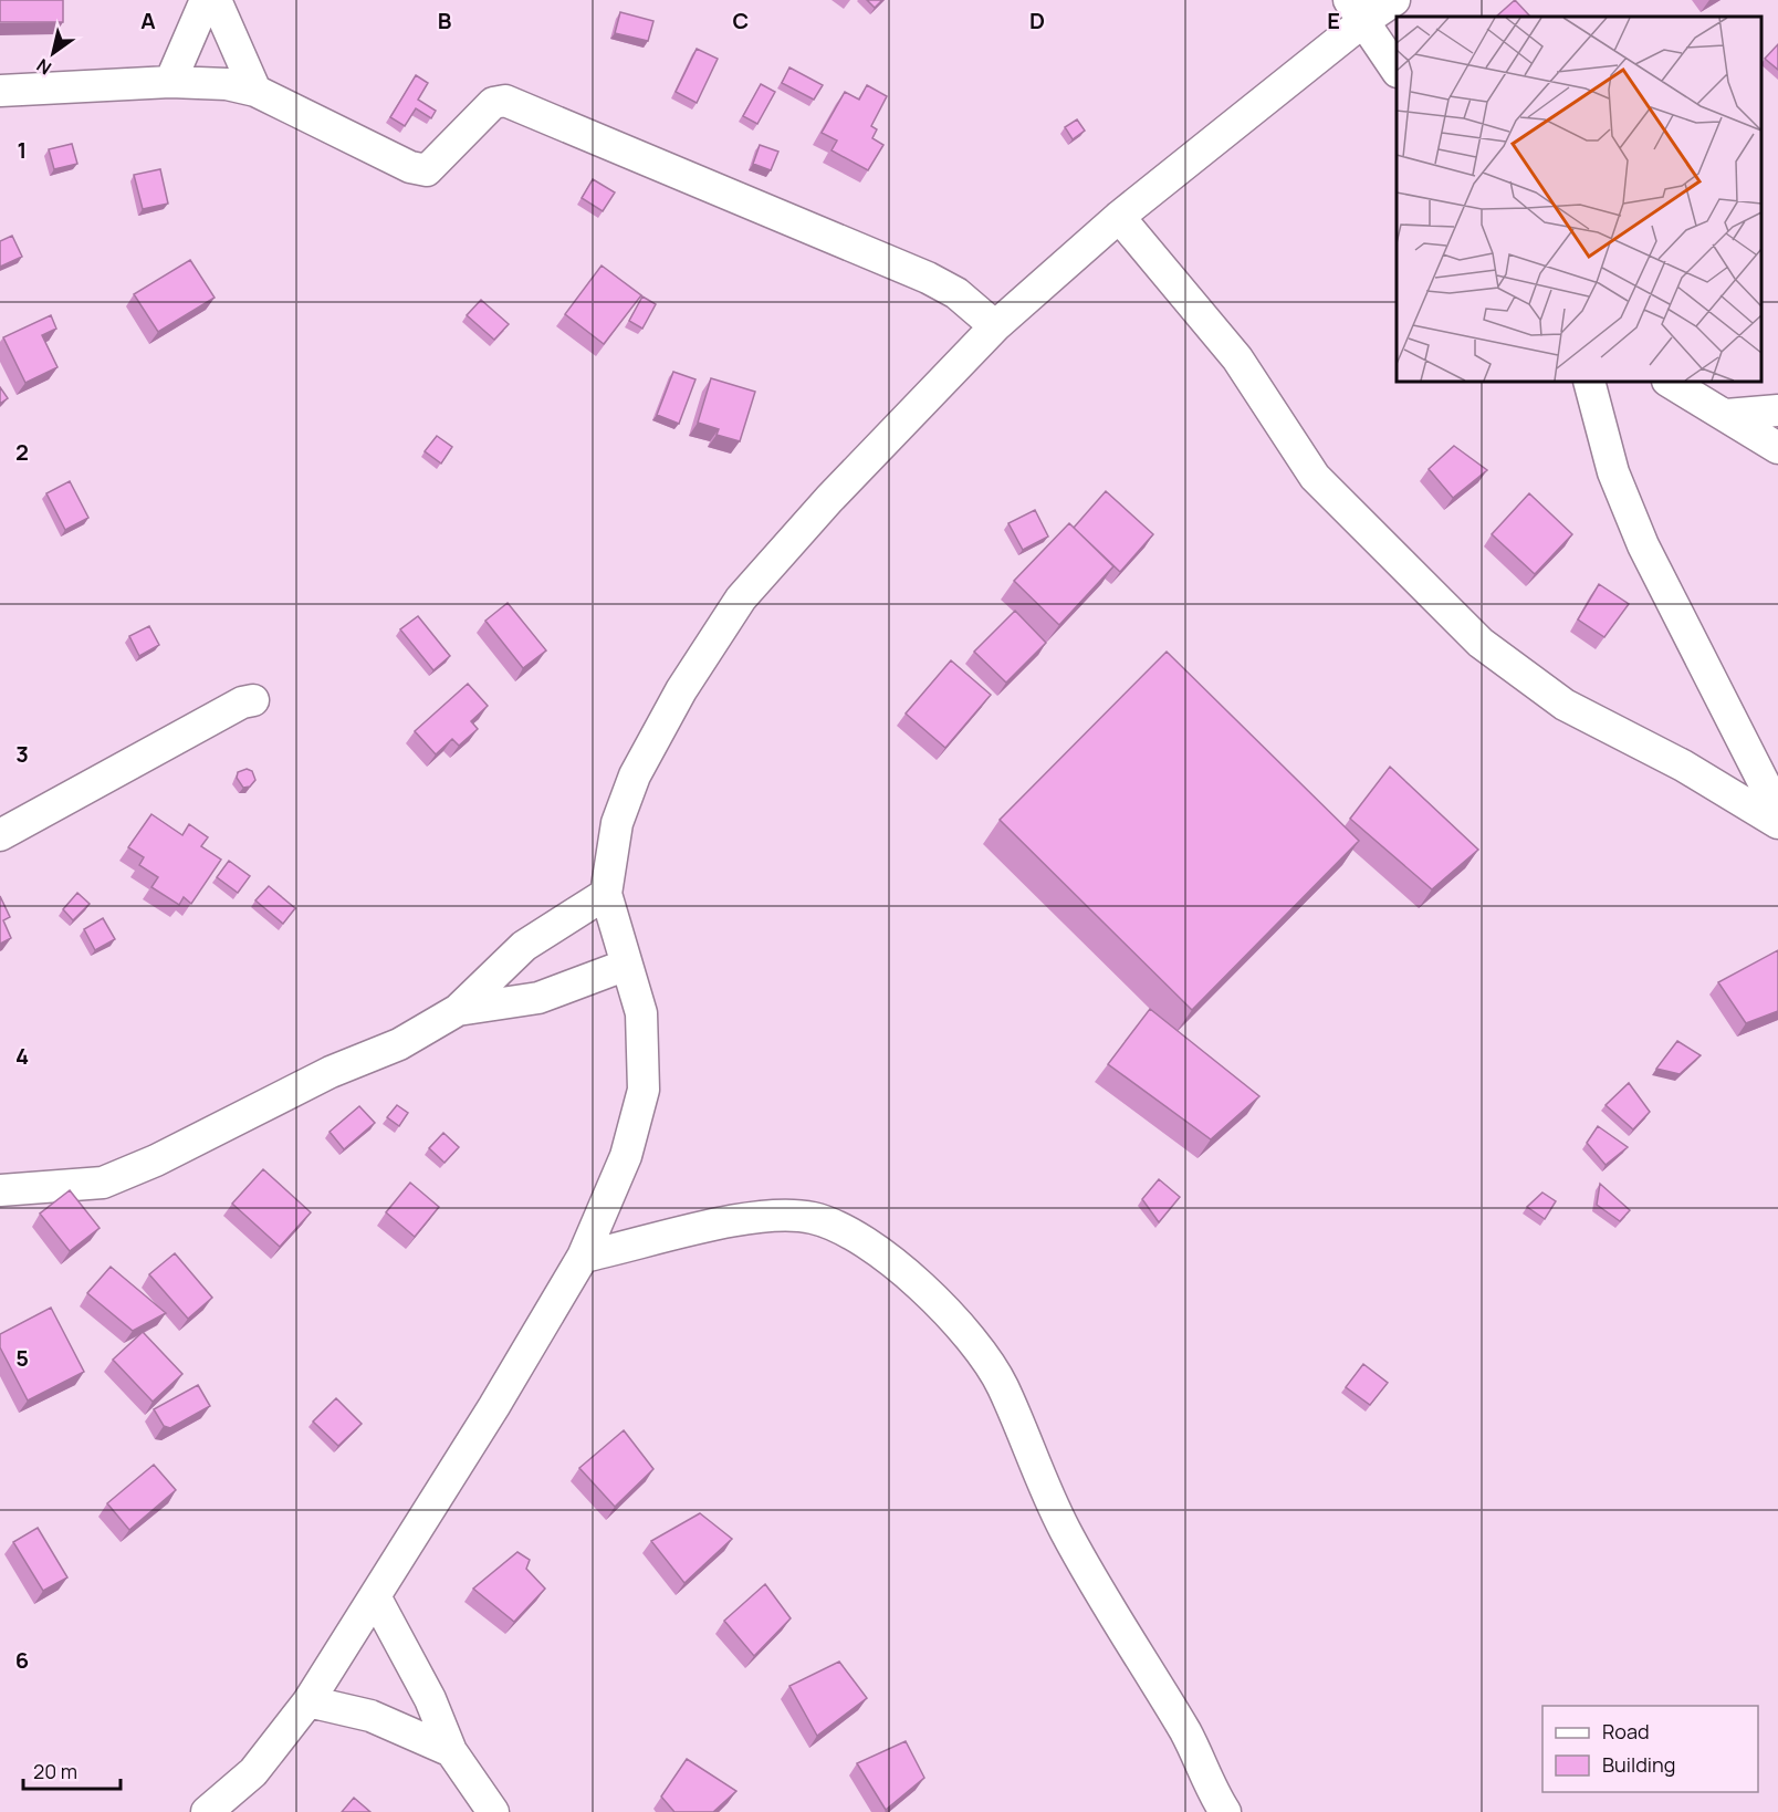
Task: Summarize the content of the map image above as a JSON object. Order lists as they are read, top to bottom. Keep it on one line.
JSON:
{"legend":["Road","Building"],"scale_bar":"20 m","north":"bottom left","grid":{"columns":["A","B","C","D","E"],"rows":["1","2","3","4","5","6"]}}
